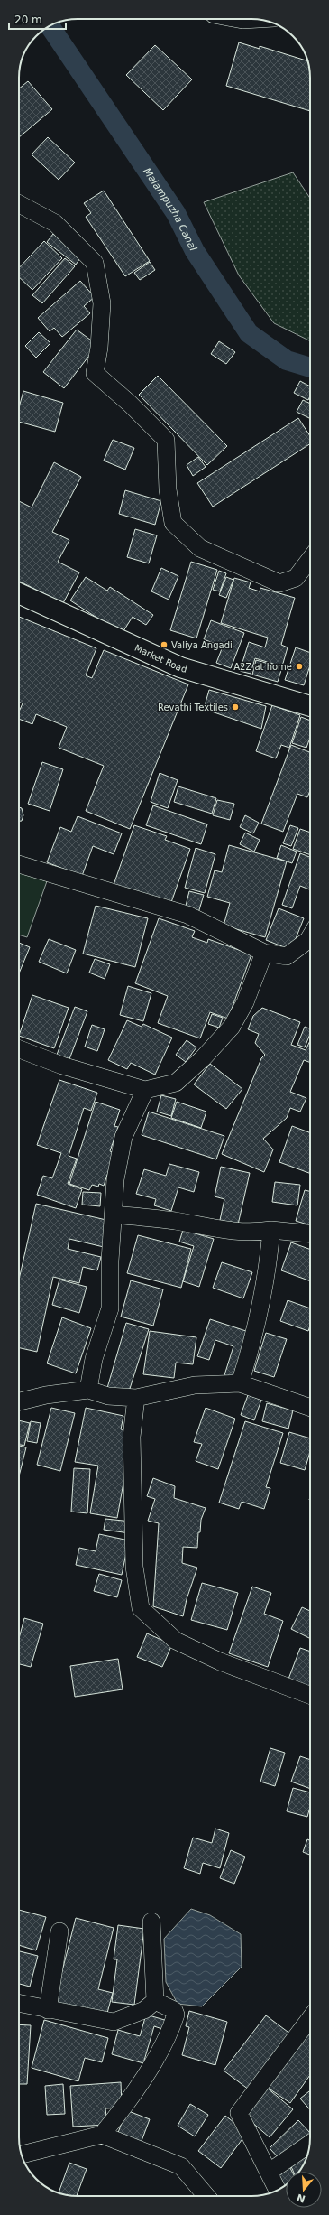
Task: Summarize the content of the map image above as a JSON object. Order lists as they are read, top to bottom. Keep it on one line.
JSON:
{"streets":{"main road":["Market Road"]},"water":["Malampuzha Canal"],"places":["Valiya Angadi","A2Z at home","Revathi Textiles"],"scale_bar":"20 m","north":"bottom"}
